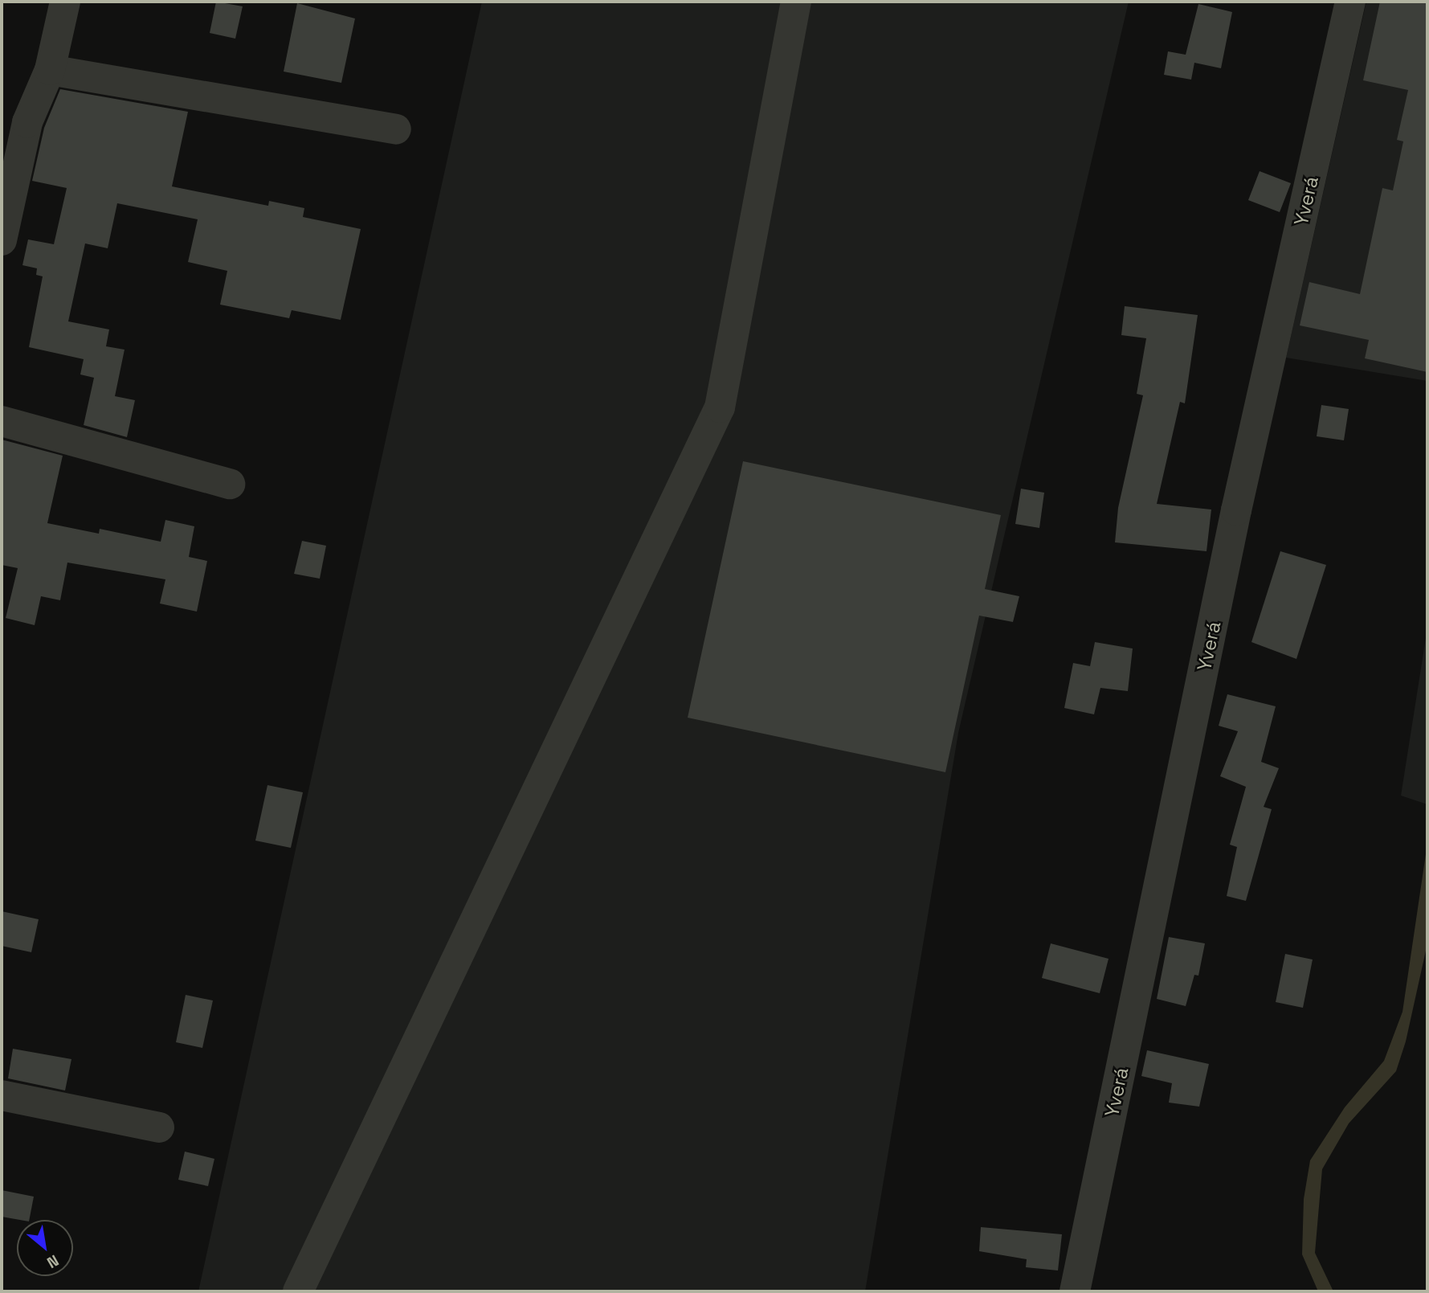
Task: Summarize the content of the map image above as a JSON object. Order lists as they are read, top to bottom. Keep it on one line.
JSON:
{"streets":{"street":["Yverá"]},"north":"bottom right"}
